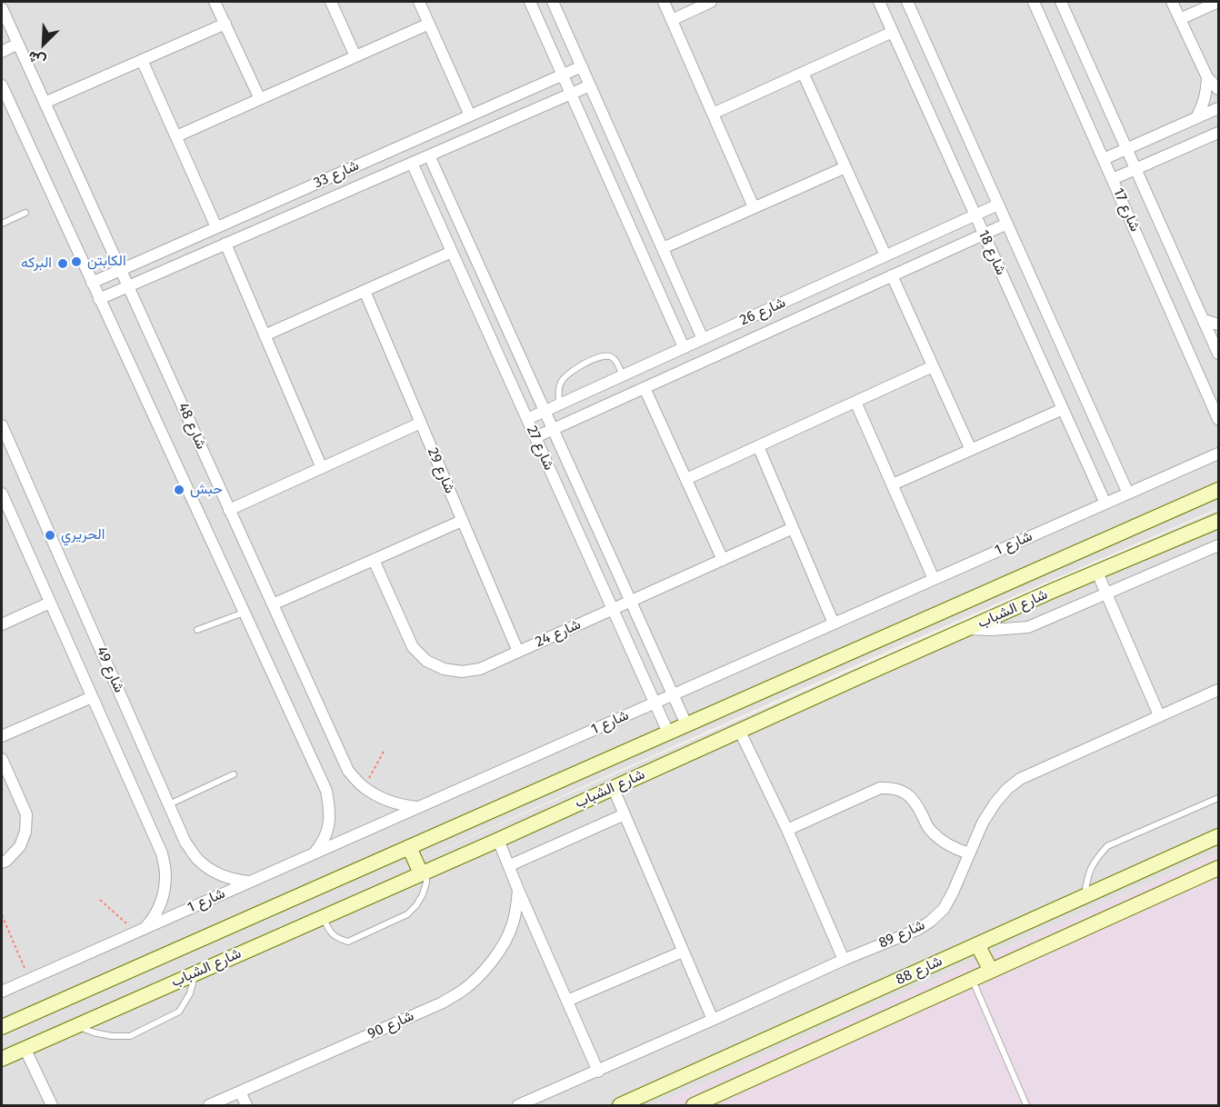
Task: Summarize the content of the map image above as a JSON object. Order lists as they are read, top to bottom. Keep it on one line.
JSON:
{"streets":{"street":["شارع 33","شارع 17","شارع 18","شارع 26","شارع 48","شارع 27","شارع 29","شارع 1","شارع الشباب","شارع 24","شارع 49","شارع 89","شارع 88","شارع 90"]},"crossings":[["شارع 33","شارع 48"],["شارع 33","شارع 27"],["شارع 18","شارع 26"],["شارع 18","شارع 1"],["شارع 26","شارع 27"],["شارع 48","شارع 1"],["شارع 27","شارع 1"],["شارع 27","شارع الشباب"],["شارع 27","شارع 24"],["شارع 29","شارع 24"],["شارع 1","شارع 49"]],"places":["الكابتن","البركه","حبش","الحريري"],"north":"bottom left"}
